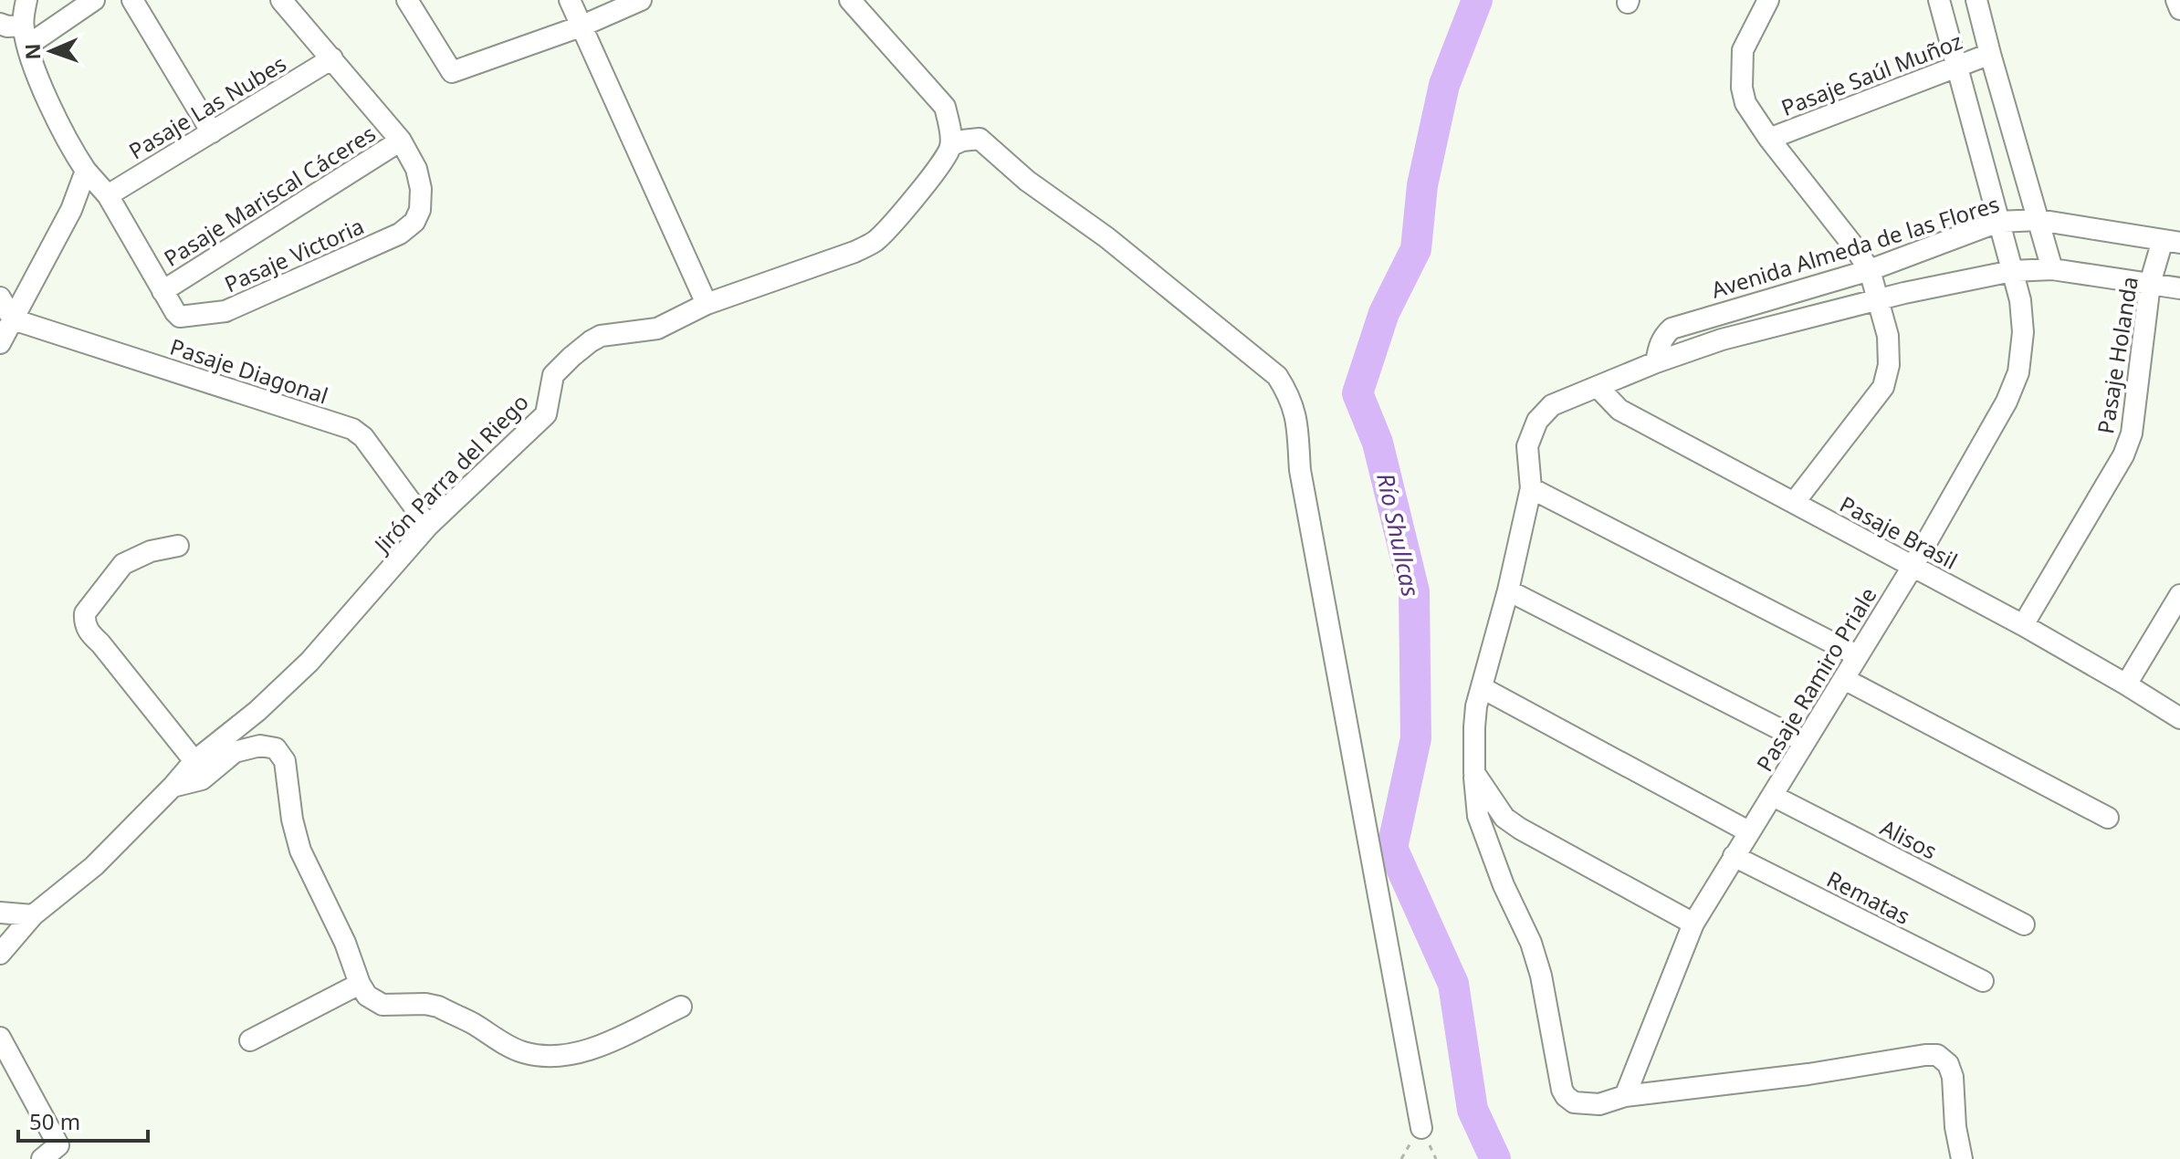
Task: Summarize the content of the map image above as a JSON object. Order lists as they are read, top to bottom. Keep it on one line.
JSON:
{"streets":{"street":["Pasaje Saúl Muñoz","Pasaje Las Nubes","Pasaje Mariscal Cáceres","Avenida Almeda de las Flores","Pasaje Victoria","Pasaje Holanda","Pasaje Diagonal","Jirón Parra del Riego","Pasaje Brasil","Pasaje Ramiro Priale","Alisos","Rematas"]},"crossings":[["Pasaje Saúl Muñoz","Pasaje Ramiro Priale"],["Pasaje Mariscal Cáceres","Pasaje Victoria"],["Avenida Almeda de las Flores","Pasaje Holanda"],["Avenida Almeda de las Flores","Pasaje Ramiro Priale"],["Pasaje Holanda","Pasaje Brasil"],["Pasaje Diagonal","Jirón Parra del Riego"],["Pasaje Brasil","Pasaje Ramiro Priale"],["Pasaje Ramiro Priale","Alisos"],["Pasaje Ramiro Priale","Rematas"]],"water":["Río Shullcas"],"scale_bar":"50 m","north":"left"}
